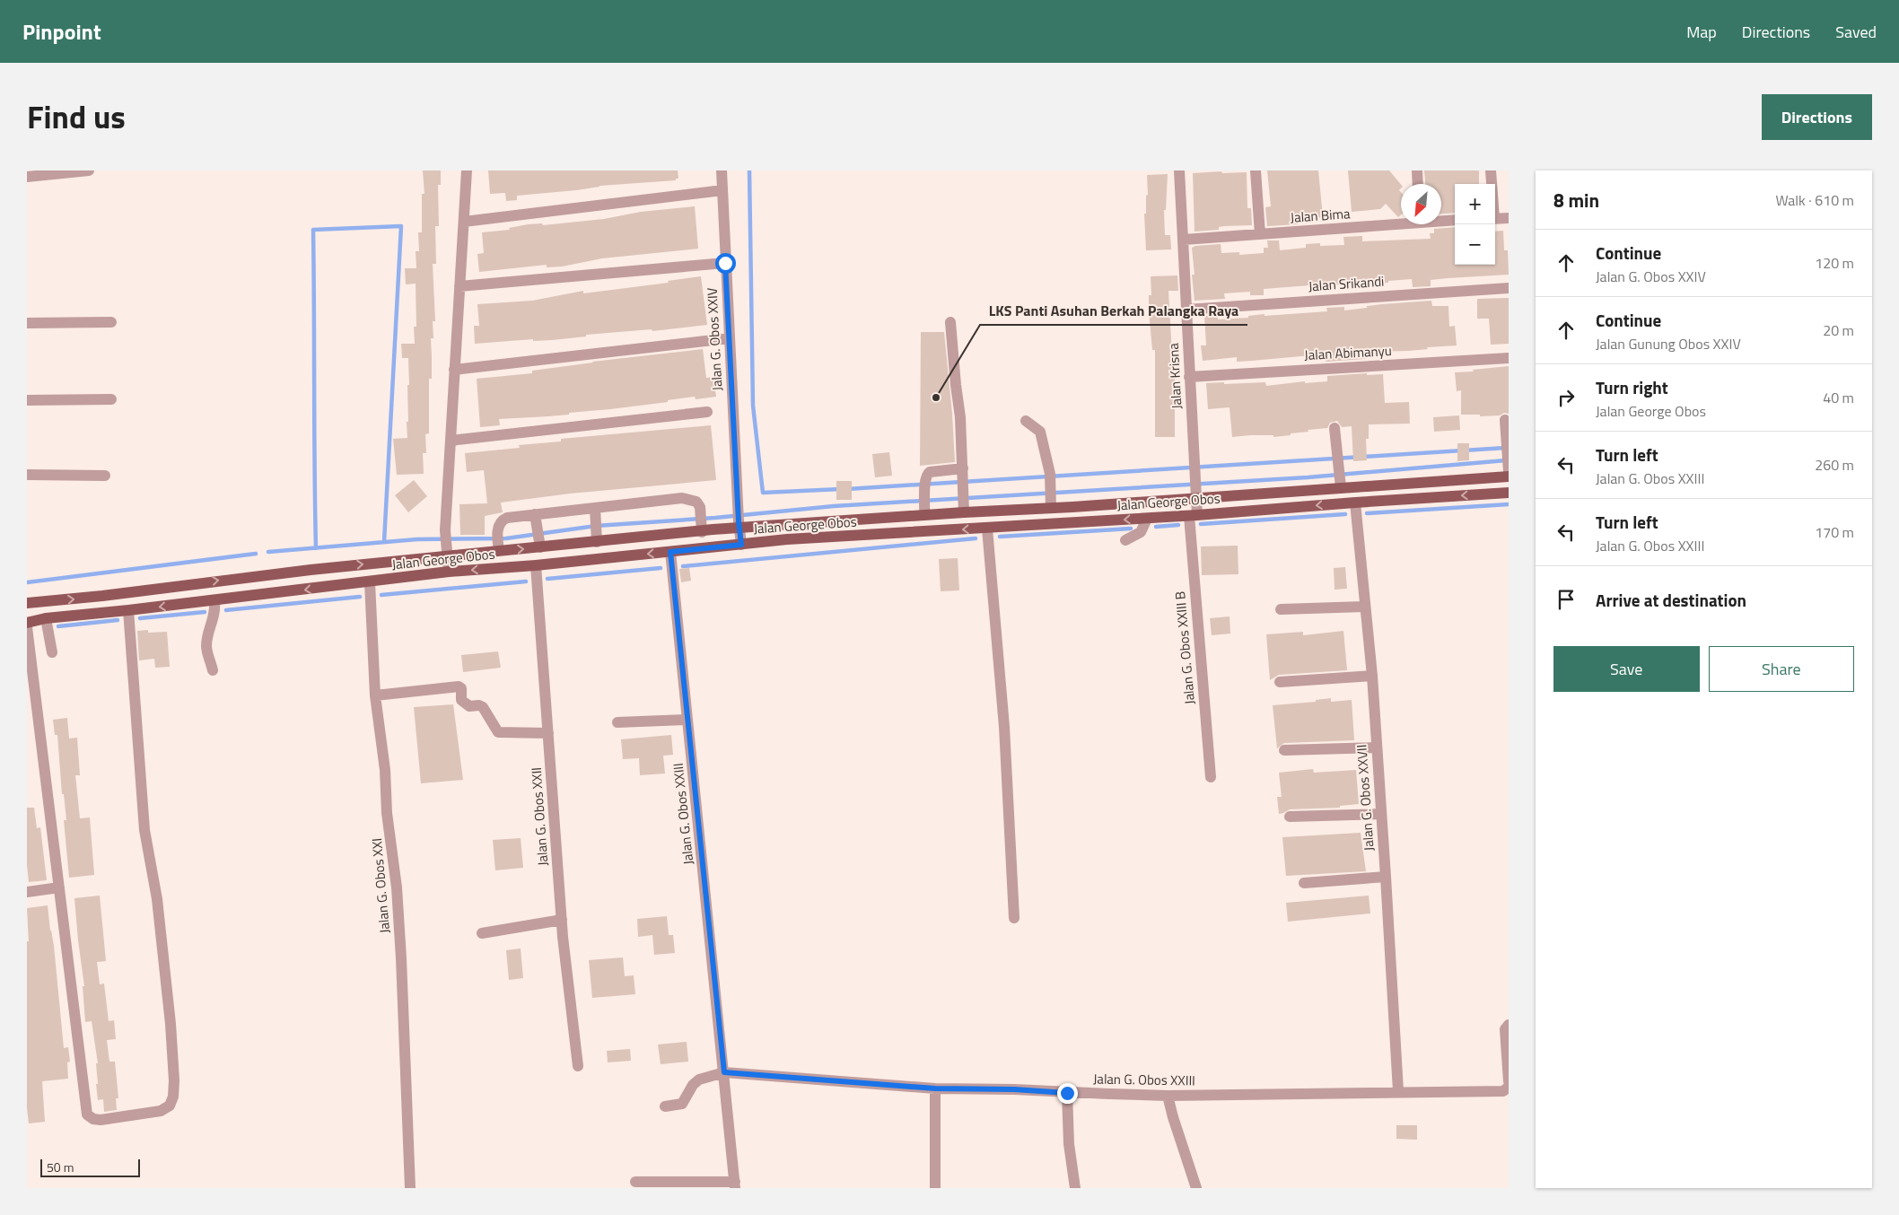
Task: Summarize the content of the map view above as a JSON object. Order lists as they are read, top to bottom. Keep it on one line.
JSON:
{"streets":{"main road":["Jalan George Obos"],"street":["Jalan Bima","Jalan Srikandi","Jalan G. Obos XXIV","Jalan Abimanyu","Jalan Krisna","Jalan G. Obos XXIII B","Jalan G. Obos XXVII","Jalan G. Obos XXIII","Jalan G. Obos XXII","Jalan G. Obos XXI"]},"crossings":[["Jalan Bima","Jalan Krisna"],["Jalan Srikandi","Jalan Krisna"],["Jalan G. Obos XXIV","Jalan George Obos"],["Jalan Abimanyu","Jalan Krisna"],["Jalan Krisna","Jalan George Obos"],["Jalan Krisna","Jalan G. Obos XXIII B"],["Jalan George Obos","Jalan G. Obos XXIII B"],["Jalan George Obos","Jalan G. Obos XXVII"],["Jalan George Obos","Jalan G. Obos XXIII"],["Jalan George Obos","Jalan G. Obos XXII"],["Jalan George Obos","Jalan G. Obos XXI"],["Jalan G. Obos XXVII","Jalan G. Obos XXIII"]],"places":["LKS Panti Asuhan Berkah Palangka Raya"],"scale_bar":"50 m","north":"bottom left","page":{"header":"Pinpoint","nav":["Map","Directions","Saved"],"title":"Find us","buttons":["Directions",["Save","Share"]],"heading":["8 min","Walk · 610 m"],"map_buttons":["+","−"],"list":[["Continue","Jalan G. Obos XXIV","120 m"],["Continue","Jalan Gunung Obos XXIV","20 m"],["Turn right","Jalan George Obos","40 m"],["Turn left","Jalan G. Obos XXIII","260 m"],["Turn left","Jalan G. Obos XXIII","170 m"],"Arrive at destination"],"scale":"50 m"}}
